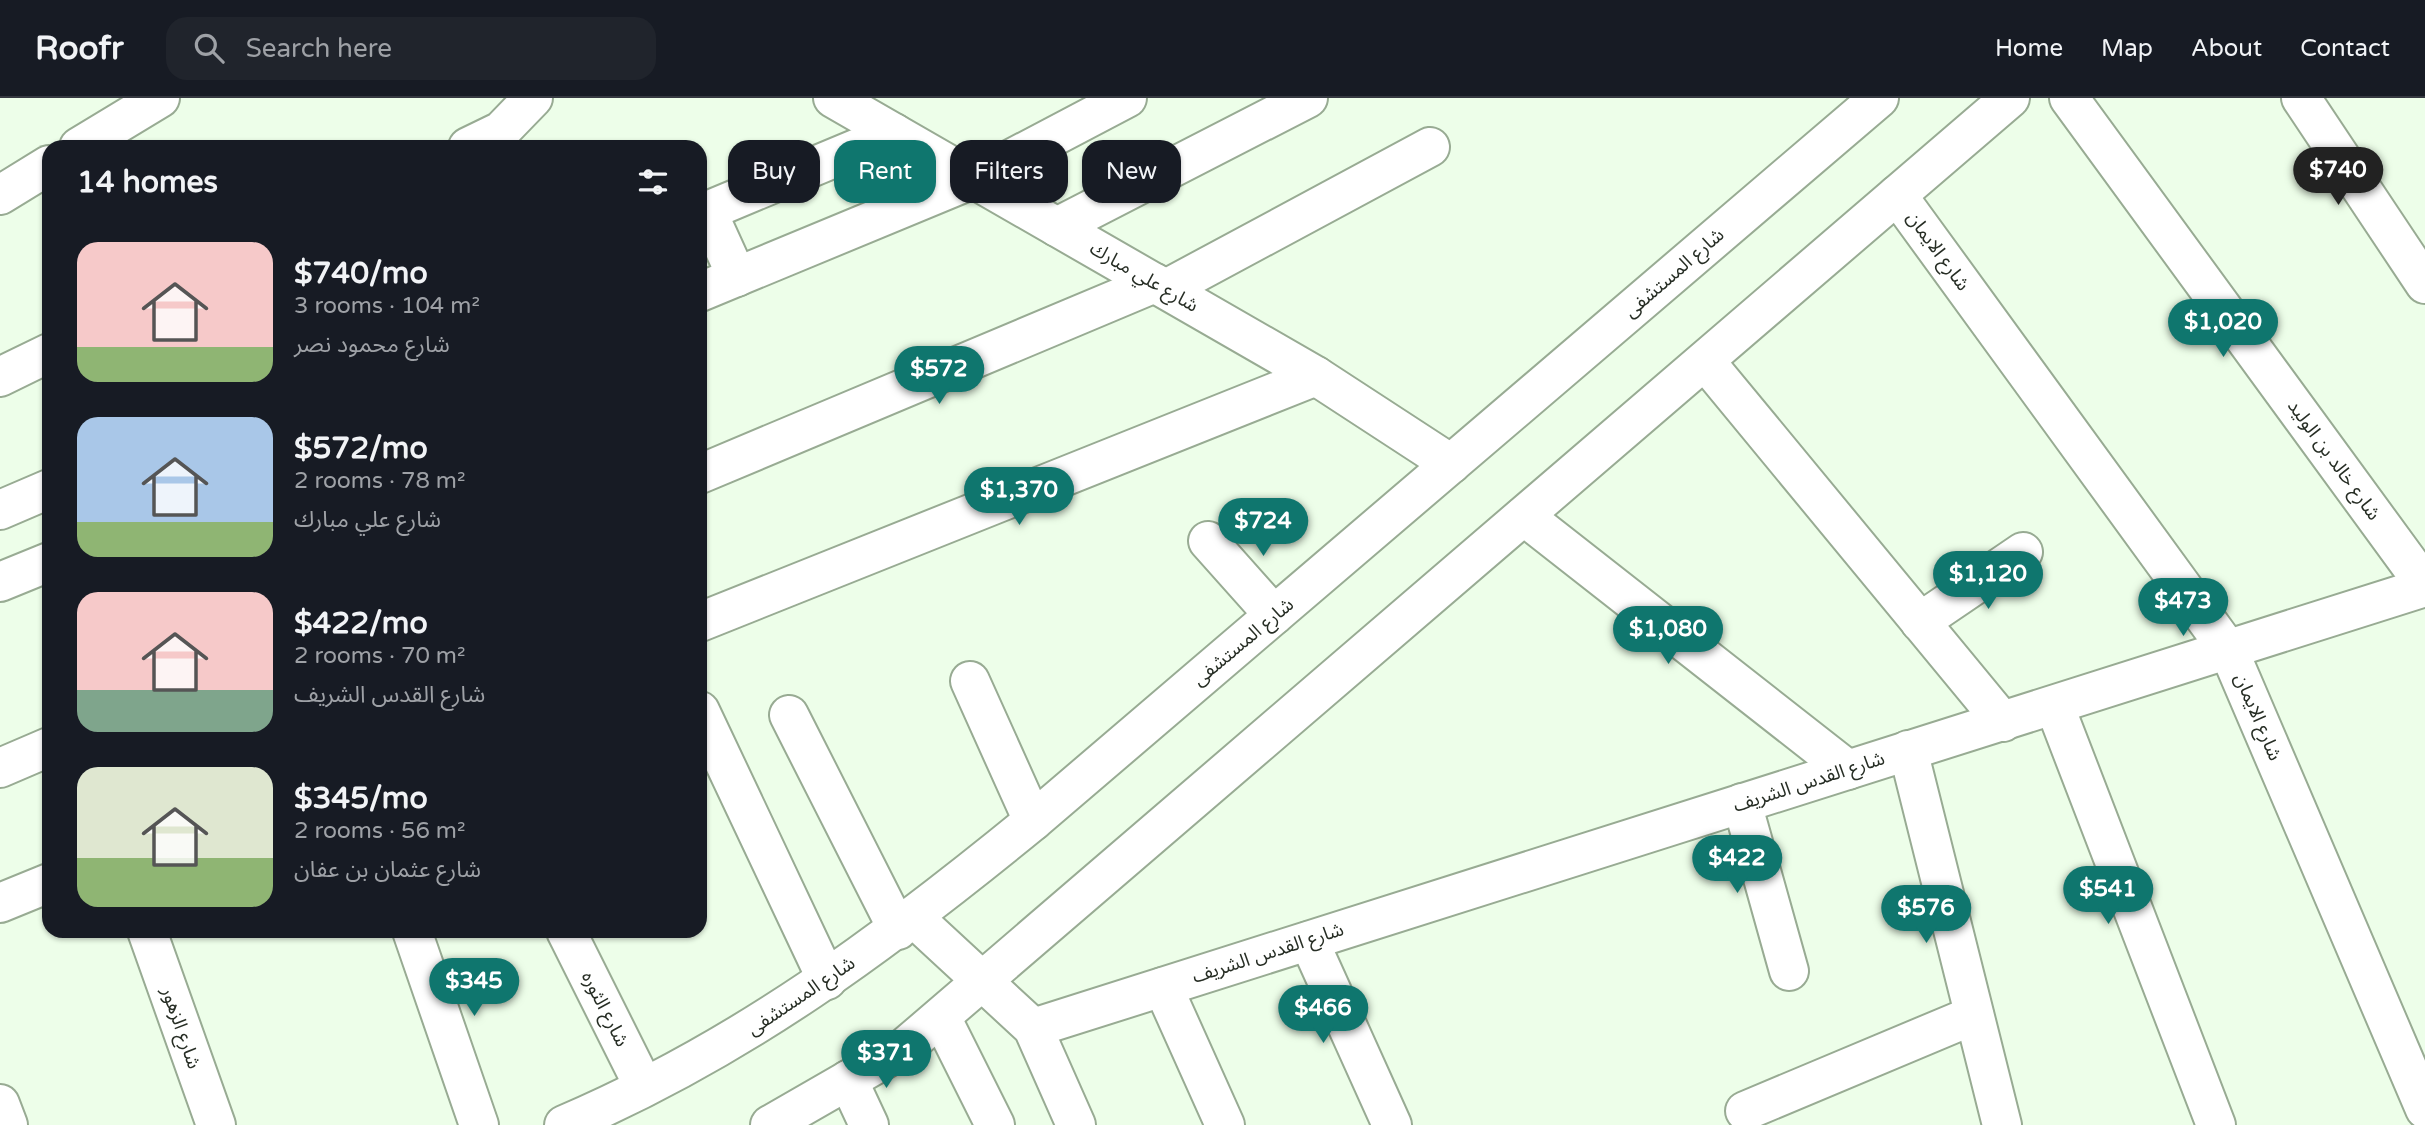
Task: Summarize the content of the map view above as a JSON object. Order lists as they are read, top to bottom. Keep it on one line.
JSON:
{"streets":{"street":["شارع الايمان","شارع المستشفى","شارع علي مبارك","شارع خالد بن الوليد","شارع القدس الشريف","شارع الثوره","شارع الزهور"]},"crossings":[["شارع الايمان","شارع القدس الشريف"],["شارع المستشفى","شارع علي مبارك"],["شارع المستشفى","شارع الثوره"],["شارع خالد بن الوليد","شارع القدس الشريف"]],"page":{"header":"Roofr","search":"Search here","nav":["Home","Map","About","Contact"],"chip":["Buy","Rent","Filters","New"],"heading":"14 homes","price":["$740","$1,020","$572","$1,370","$724","$1,120","$473","$1,080","$422","$541","$576","$345","$466","$371"],"list":[{"name":"$740/mo","note":"3 rooms · 104 m² · شارع محمود نصر"},{"name":"$572/mo","note":"2 rooms · 78 m² · شارع علي مبارك"},{"name":"$422/mo","note":"2 rooms · 70 m² · شارع القدس الشريف"},{"name":"$345/mo","note":"2 rooms · 56 m² · شارع عثمان بن عفان"}]}}
